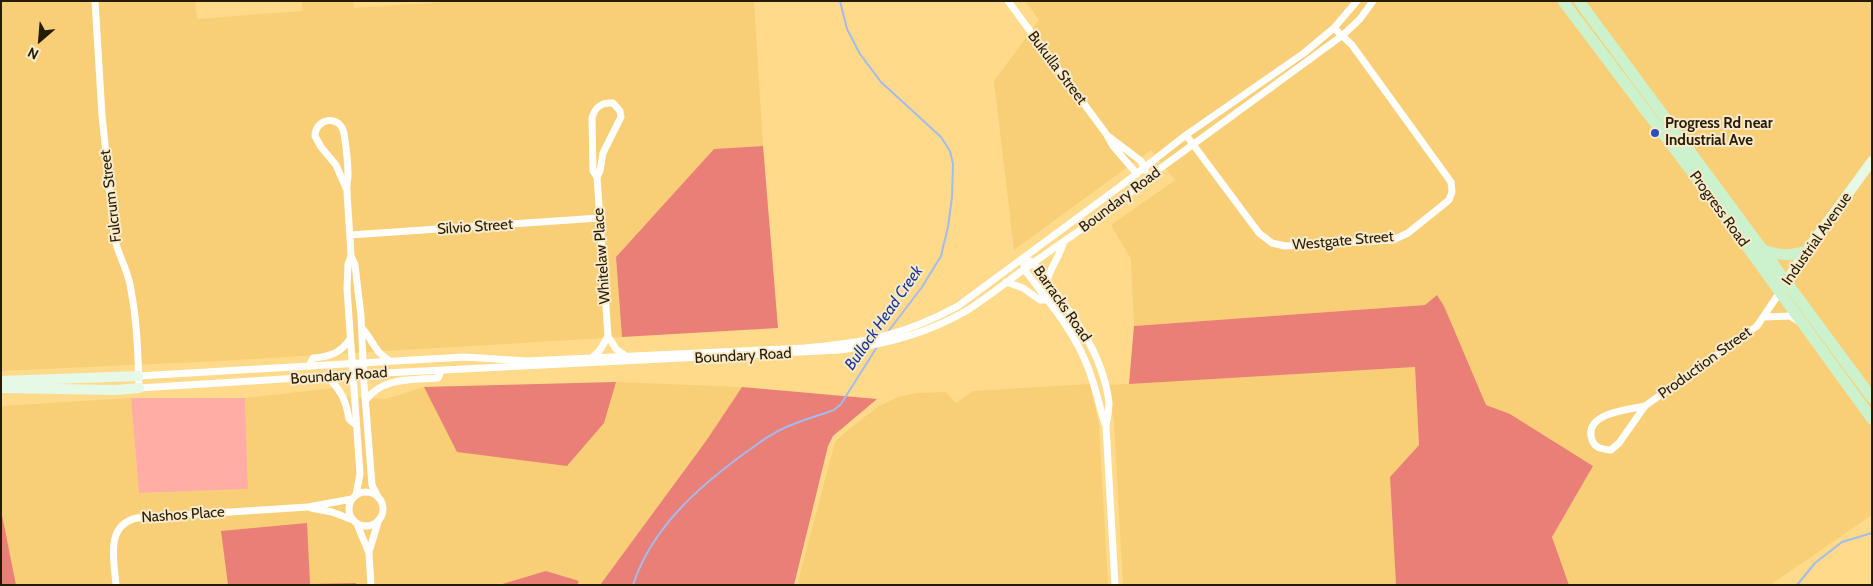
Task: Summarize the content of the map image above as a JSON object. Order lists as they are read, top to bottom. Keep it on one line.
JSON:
{"streets":{"main road":["Progress Road"],"street":["Bukulla Street","Fulcrum Street","Boundary Road","Silvio Street","Industrial Avenue","Westgate Street","Whitelaw Place","Barracks Road","Production Street","Nashos Place"]},"crossings":[["Bukulla Street","Boundary Road"],["Fulcrum Street","Boundary Road"],["Boundary Road","Westgate Street"],["Boundary Road","Barracks Road"],["Progress Road","Industrial Avenue"],["Progress Road","Production Street"],["Silvio Street","Whitelaw Place"],["Industrial Avenue","Production Street"]],"water":["Bullock Head Creek"],"places":["Progress Rd near Industrial Ave"],"north":"bottom left"}
